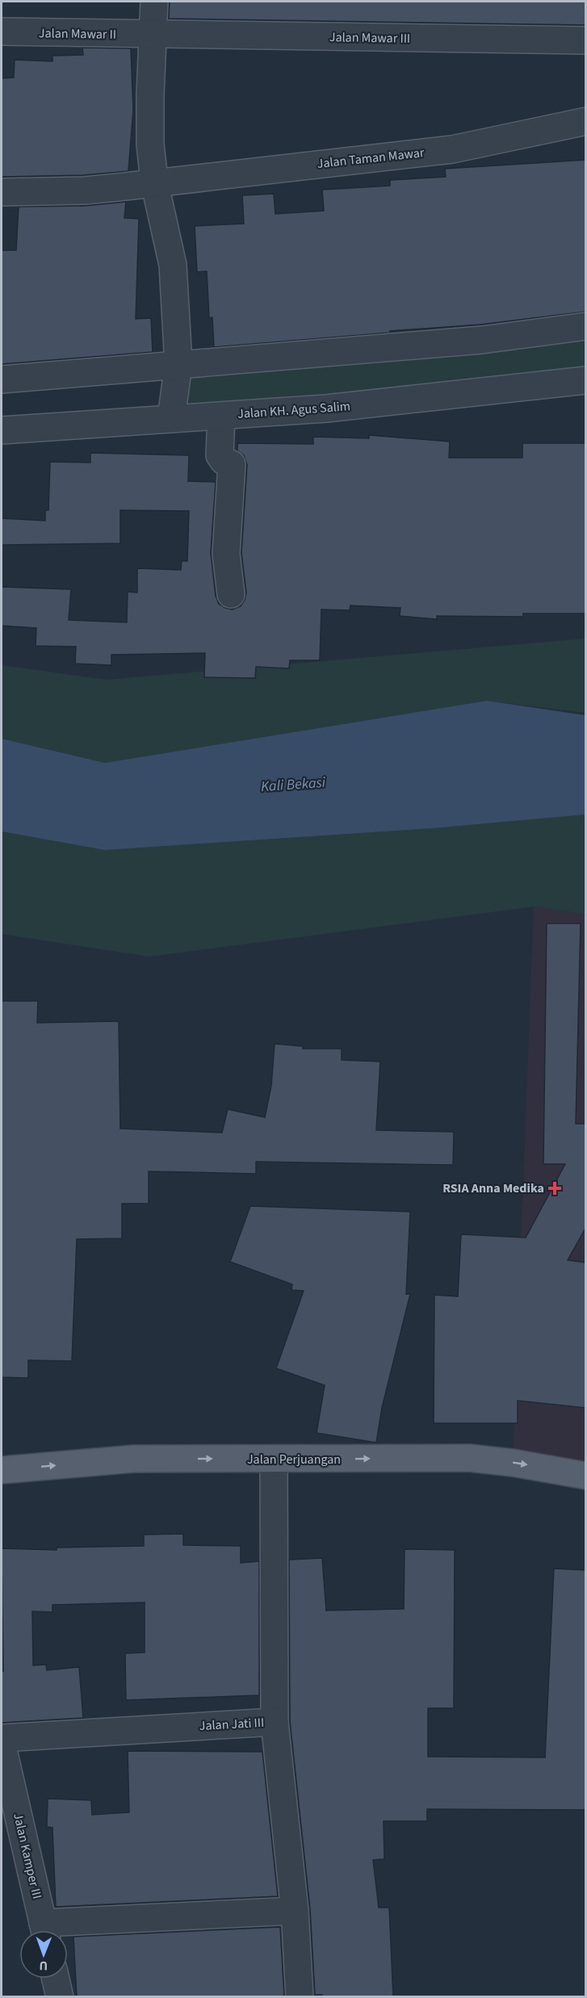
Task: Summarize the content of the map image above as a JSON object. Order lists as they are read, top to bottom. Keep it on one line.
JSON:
{"streets":{"main road":["Jalan Perjuangan"],"street":["Jalan Mawar II","Jalan Mawar III","Jalan Taman Mawar","Jalan KH. Agus Salim","Jalan Jati III","Jalan Kamper III"]},"crossings":[["Jalan Mawar II","Jalan Mawar III"]],"one_way":["Jalan Perjuangan"],"water":["Kali Bekasi"],"places":{"health":["RSIA Anna Medika"]},"north":"bottom"}
